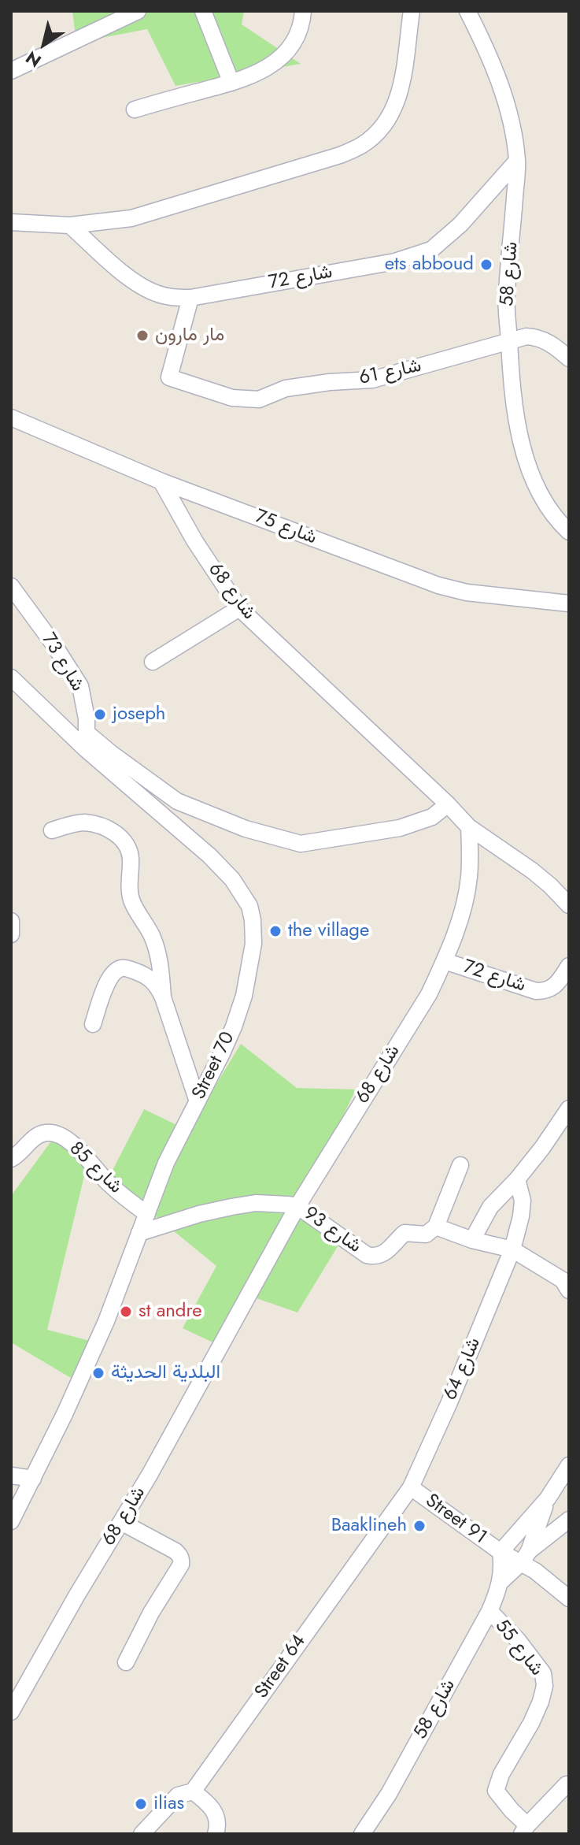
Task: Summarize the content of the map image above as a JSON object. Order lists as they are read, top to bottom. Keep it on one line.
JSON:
{"streets":{"street":["شارع 58","شارع 72","شارع 61","شارع 75","شارع 68","شارع 73","Street 70","شارع 85","شارع 93","شارع 64","Street 91","شارع 55","Street 64"]},"crossings":[["شارع 58","شارع 72"],["شارع 58","شارع 61"],["شارع 58","Street 91"],["شارع 58","شارع 55"],["شارع 72","شارع 61"],["شارع 72","شارع 68"],["شارع 75","شارع 68"],["شارع 68","شارع 93"],["شارع 73","Street 70"],["Street 70","شارع 85"],["Street 70","شارع 93"],["شارع 64","Street 91"],["شارع 64","Street 64"],["Street 91","Street 64"]],"places":["ets abboud","مار مارون","joseph","the village","st andre","البلدية الحديثة","Baaklineh","ilias"],"north":"bottom left"}
